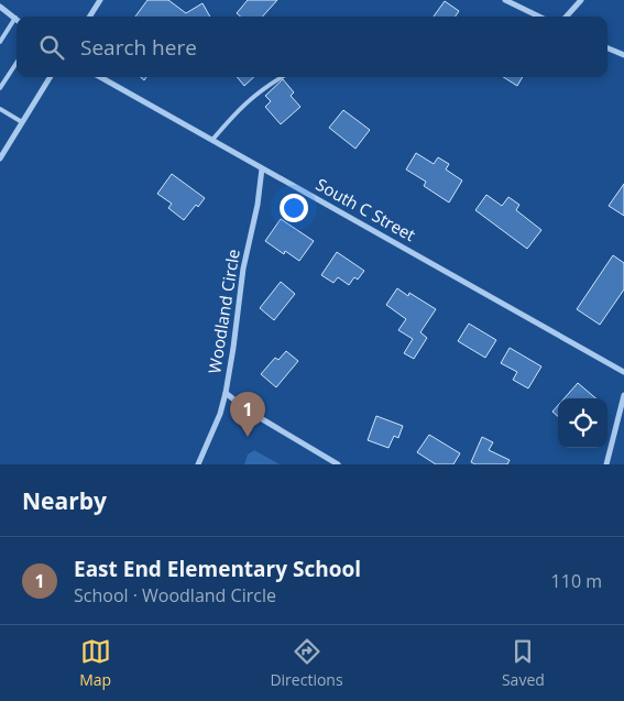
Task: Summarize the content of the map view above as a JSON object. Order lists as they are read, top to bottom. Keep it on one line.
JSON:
{"streets":{"street":["South C Street","Woodland Circle"]},"crossings":[["South C Street","Woodland Circle"]],"page":{"search":"Search here","pins":"1","heading":"Nearby","list":[{"mark":"1","name":"East End Elementary School","note":"School · Woodland Circle","value":"110 m"}],"nav":["Map","Directions","Saved"]}}
